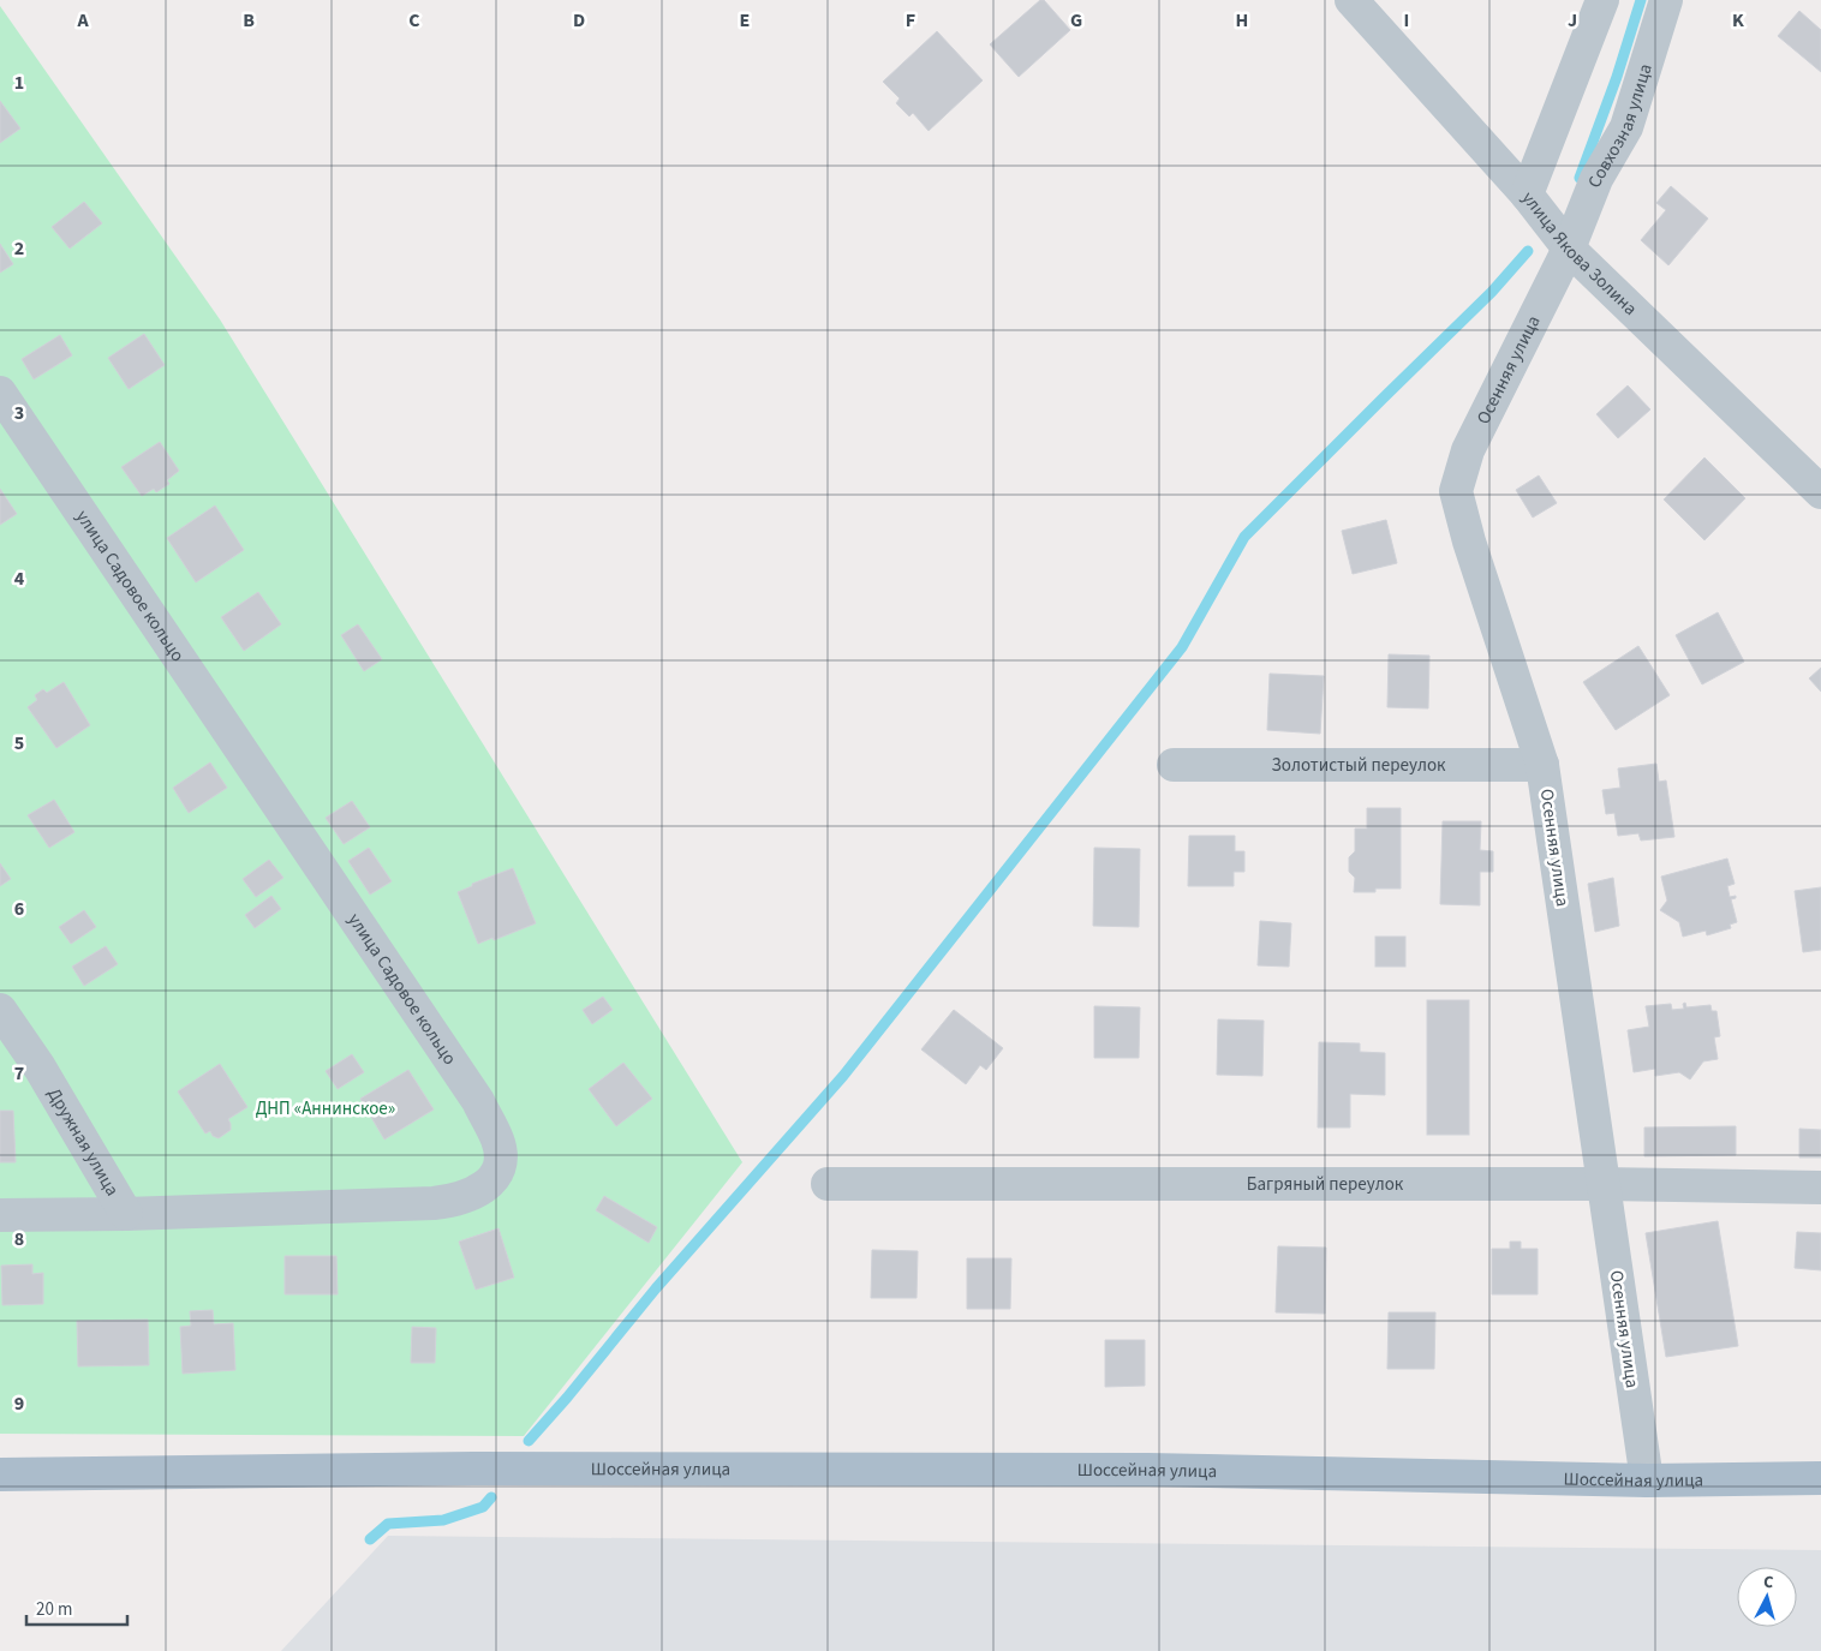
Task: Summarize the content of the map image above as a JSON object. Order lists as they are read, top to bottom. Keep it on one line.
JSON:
{"streets":{"main road":["Шоссейная улица"],"street":["Совхозная улица","улица Якова Золина","Осенняя улица","улица Садовое кольцо","Золотистый переулок","Дружная улица","Багряный переулок"]},"crossings":[["Совхозная улица","улица Якова Золина"],["Совхозная улица","Осенняя улица"],["улица Якова Золина","Осенняя улица"],["Осенняя улица","Золотистый переулок"],["Осенняя улица","Багряный переулок"],["Осенняя улица","Шоссейная улица"],["улица Садовое кольцо","Дружная улица"]],"parks":["ДНП «Аннинское»"],"scale_bar":"20 m","north":"top","grid":{"columns":["A","B","C","D","E","F","G","H","I","J","K"],"rows":["1","2","3","4","5","6","7","8","9"]}}
